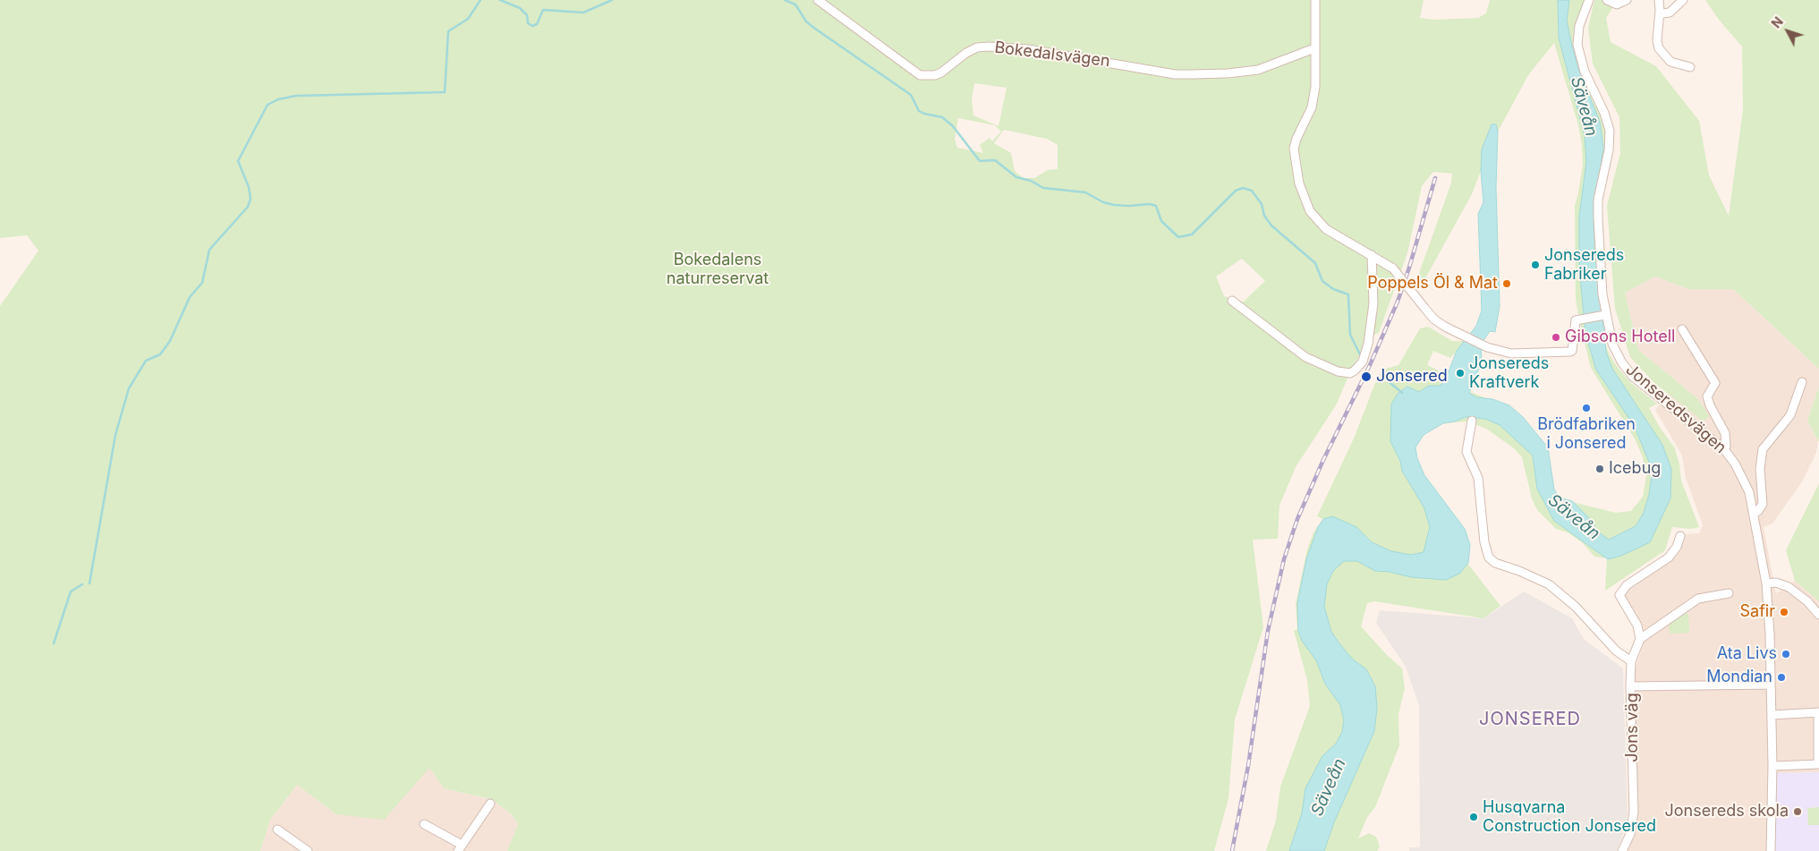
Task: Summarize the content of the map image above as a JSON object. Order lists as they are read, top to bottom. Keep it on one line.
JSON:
{"streets":{"street":["Bokedalsvägen","Jonseredsvägen","Jons väg"]},"crossings":[["Jonseredsvägen","Jons väg"]],"districts":["JONSERED"],"water":["Säveån"],"parks":["Bokedalens naturreservat"],"places":["Jonsereds Fabriker","Poppels Öl & Mat","Gibsons Hotell","Jonsereds Kraftverk","Jonsered","Brödfabriken i Jonsered","Icebug","Safir","Ata Livs","Mondian","Jonsereds skola","Husqvarna Construction Jonsered"],"north":"top left"}
